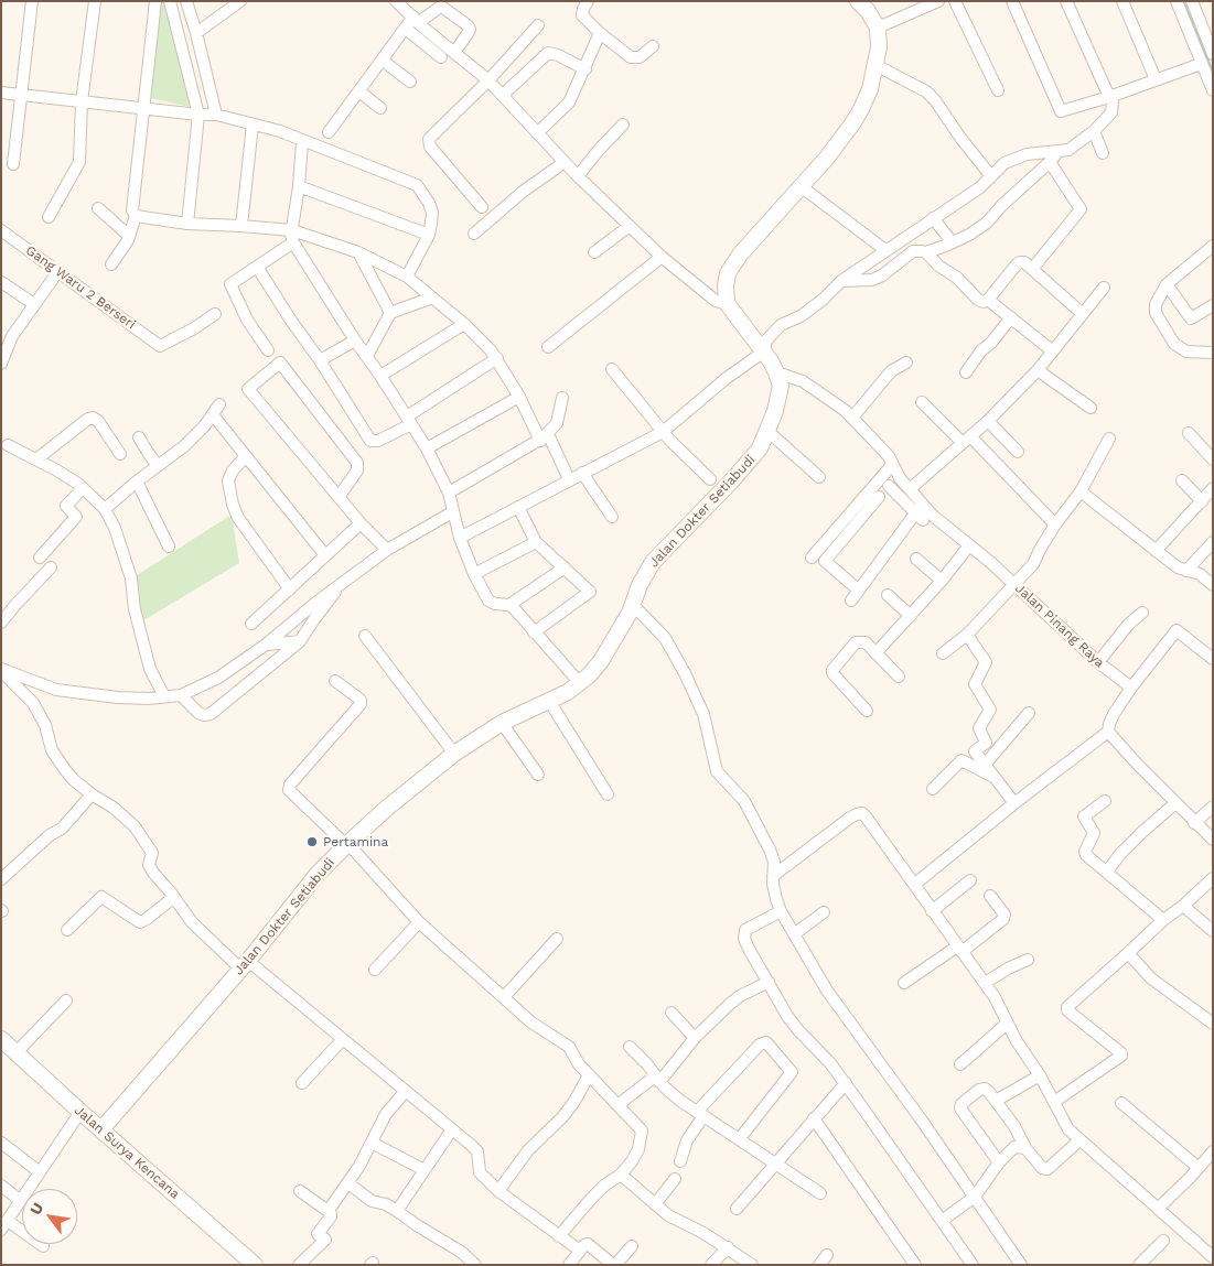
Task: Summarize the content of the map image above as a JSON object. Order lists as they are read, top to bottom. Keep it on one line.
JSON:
{"streets":{"main road":["Jalan Dokter Setiabudi","Jalan Surya Kencana"],"street":["Gang Waru 2 Berseri","Jalan Pinang Raya"]},"crossings":[["Jalan Dokter Setiabudi","Jalan Pinang Raya"],["Jalan Dokter Setiabudi","Jalan Surya Kencana"]],"places":["Pertamina"],"north":"top left"}
